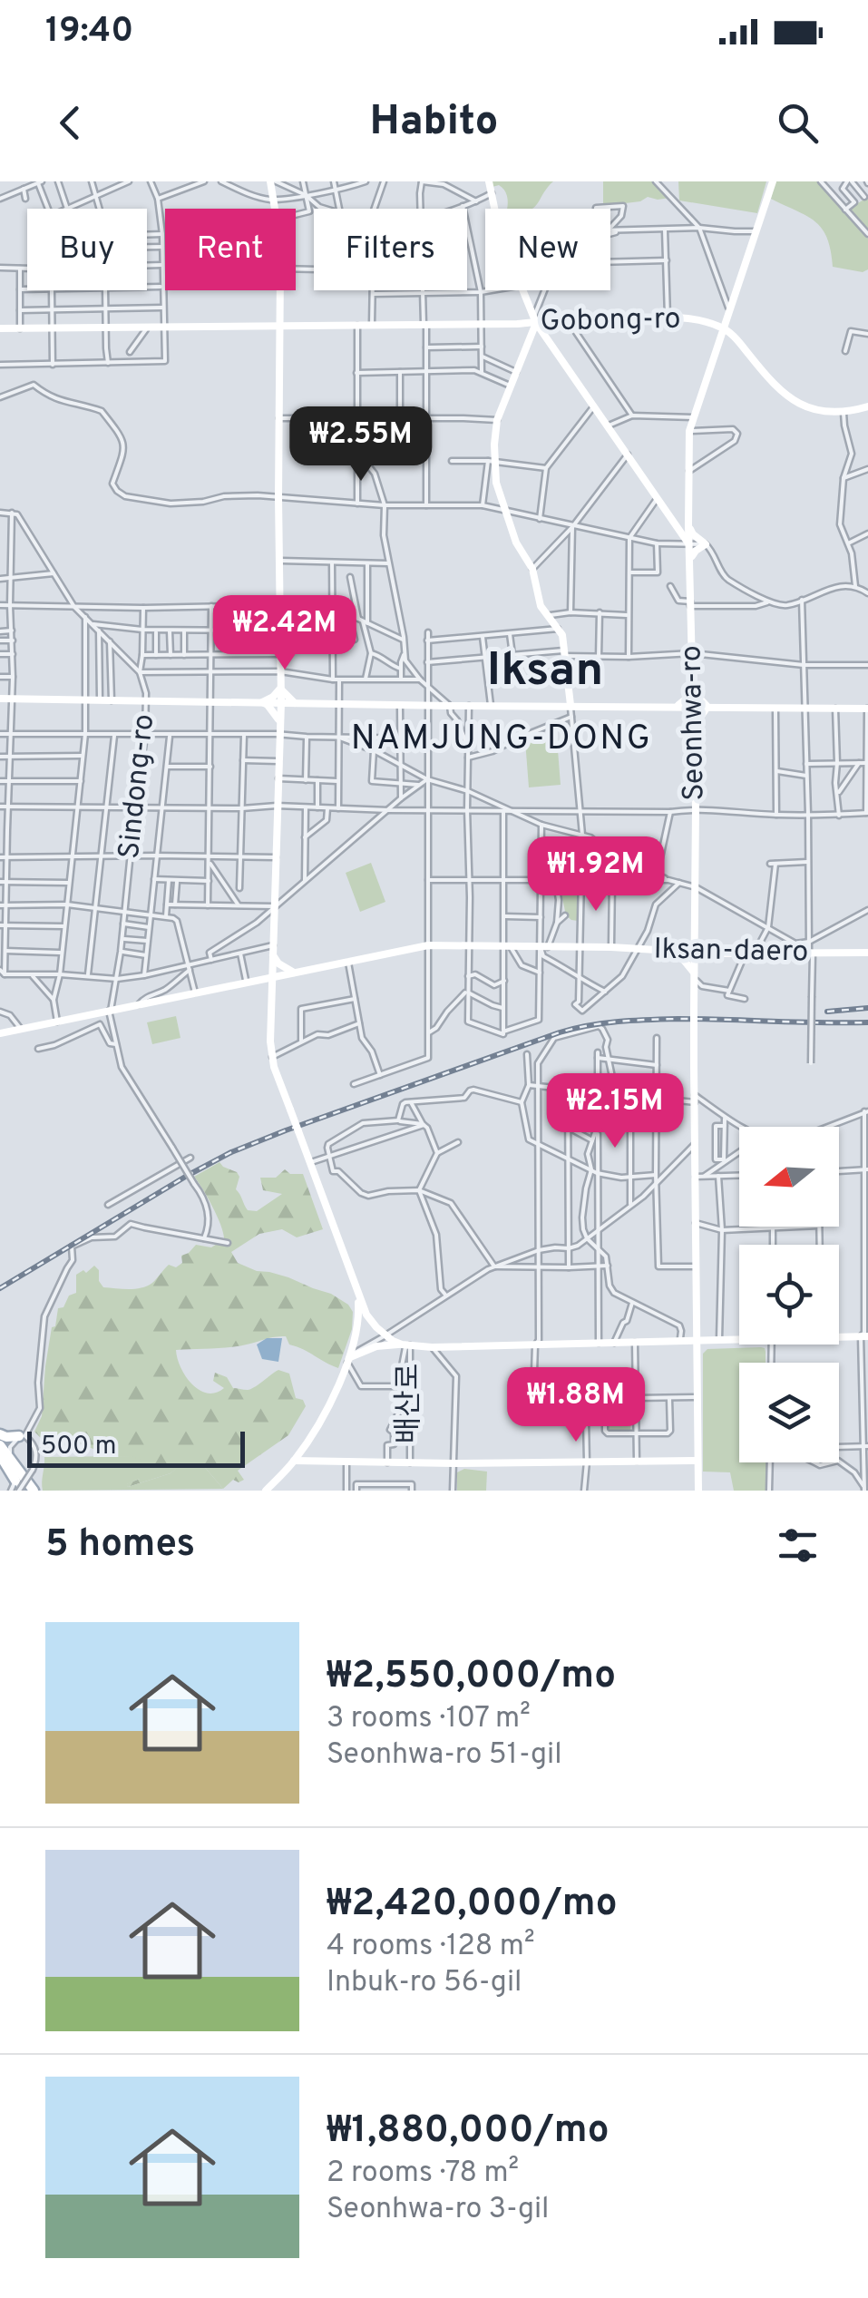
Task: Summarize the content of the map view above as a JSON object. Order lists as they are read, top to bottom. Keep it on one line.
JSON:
{"streets":{"street":["Gobong-ro","Seonhwa-ro","Sindong-ro","Iksan-daero","배산로"]},"crossings":[["Gobong-ro","Seonhwa-ro"],["Seonhwa-ro","Iksan-daero"],["Sindong-ro","Iksan-daero"]],"districts":["Iksan","NAMJUNG-DONG"],"scale_bar":"500 m","north":"left","page":{"status":"19:40","header":"Habito","chip":["Buy","Rent","Filters","New"],"price":["₩2.55M","₩2.42M","₩1.92M","₩2.15M","₩1.88M"],"scale":"500 m","heading":"5 homes","list":[{"name":"₩2,550,000/mo","note":"3 rooms · 107 m² · Seonhwa-ro 51-gil"},{"name":"₩2,420,000/mo","note":"4 rooms · 128 m² · Inbuk-ro 56-gil"},{"name":"₩1,880,000/mo","note":"2 rooms · 78 m² · Seonhwa-ro 3-gil"}]}}
